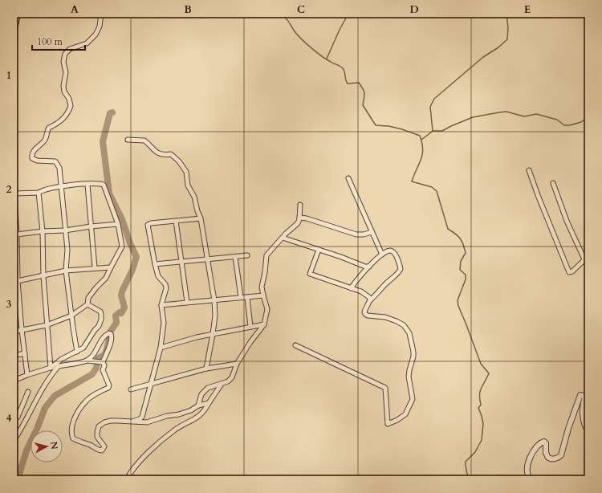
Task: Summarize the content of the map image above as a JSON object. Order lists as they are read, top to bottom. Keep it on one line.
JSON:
{"scale_bar":"100 m","north":"right","grid":{"columns":["A","B","C","D","E"],"rows":["1","2","3","4"]}}
